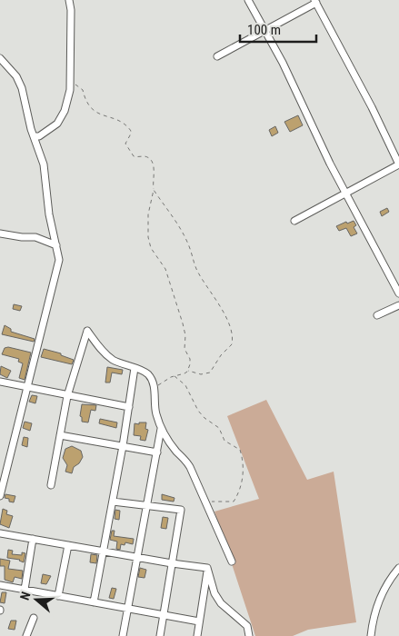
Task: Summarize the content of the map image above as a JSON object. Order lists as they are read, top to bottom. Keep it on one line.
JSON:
{"scale_bar":"100 m","north":"left"}
